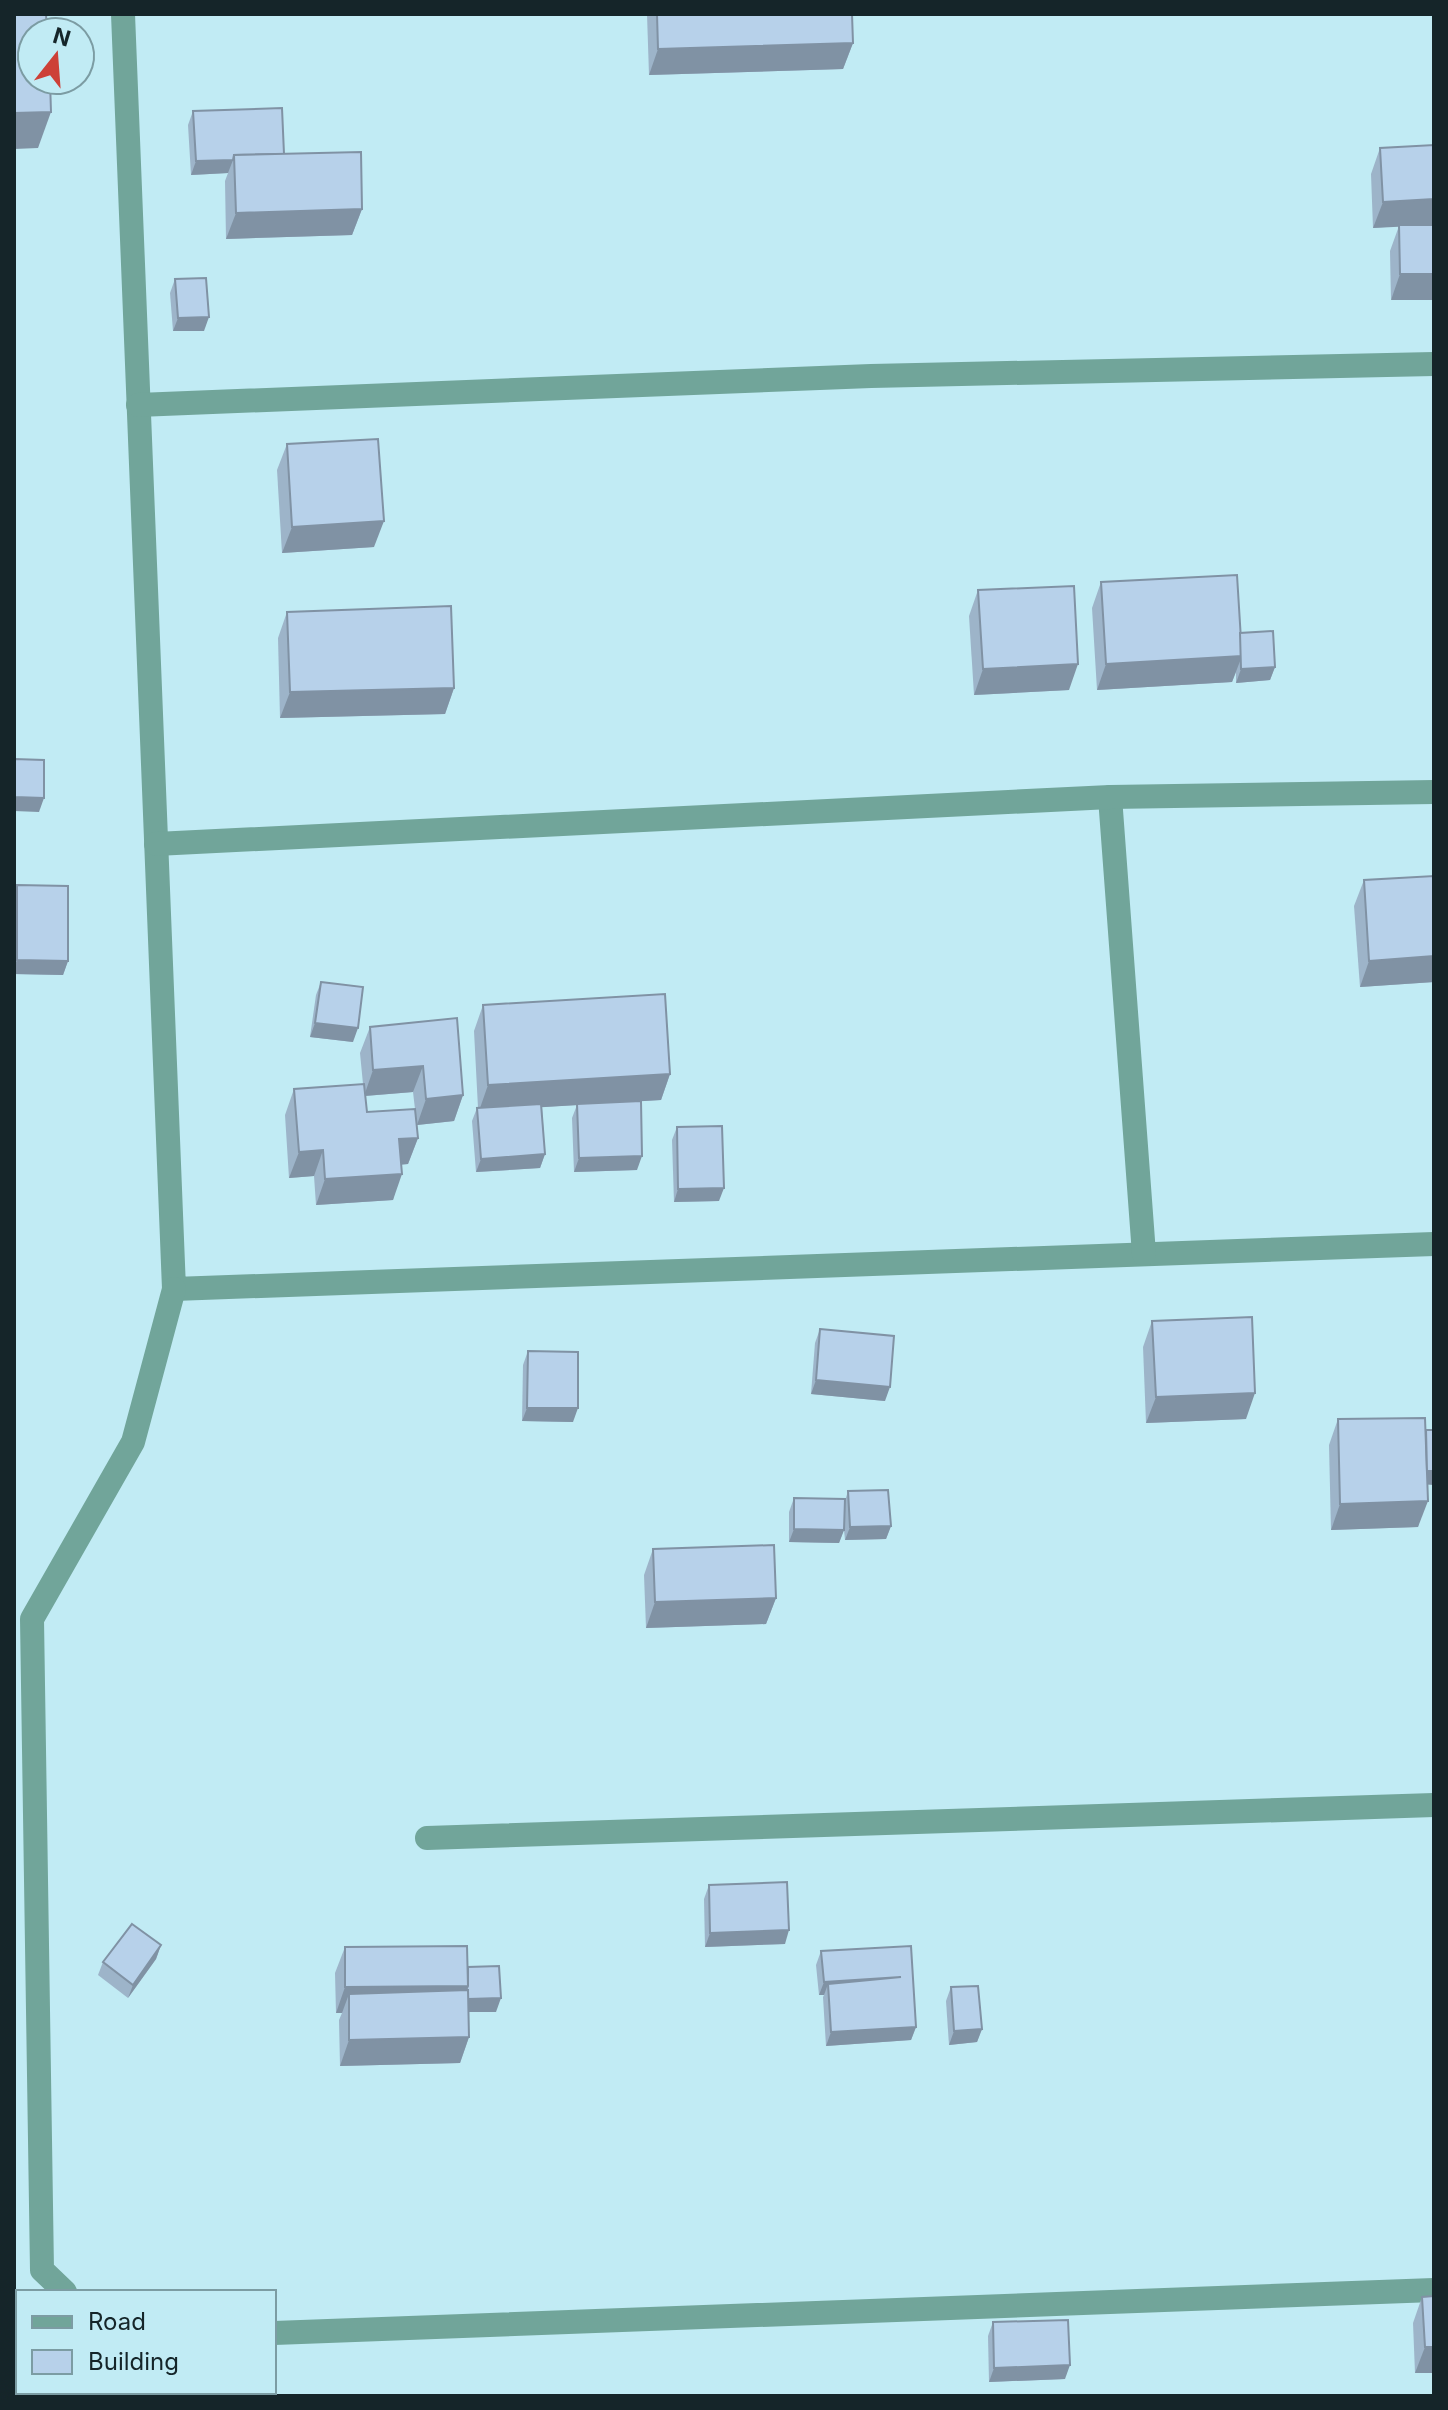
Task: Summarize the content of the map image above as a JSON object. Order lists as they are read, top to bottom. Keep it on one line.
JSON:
{"legend":["Road","Building"],"north":"top"}
